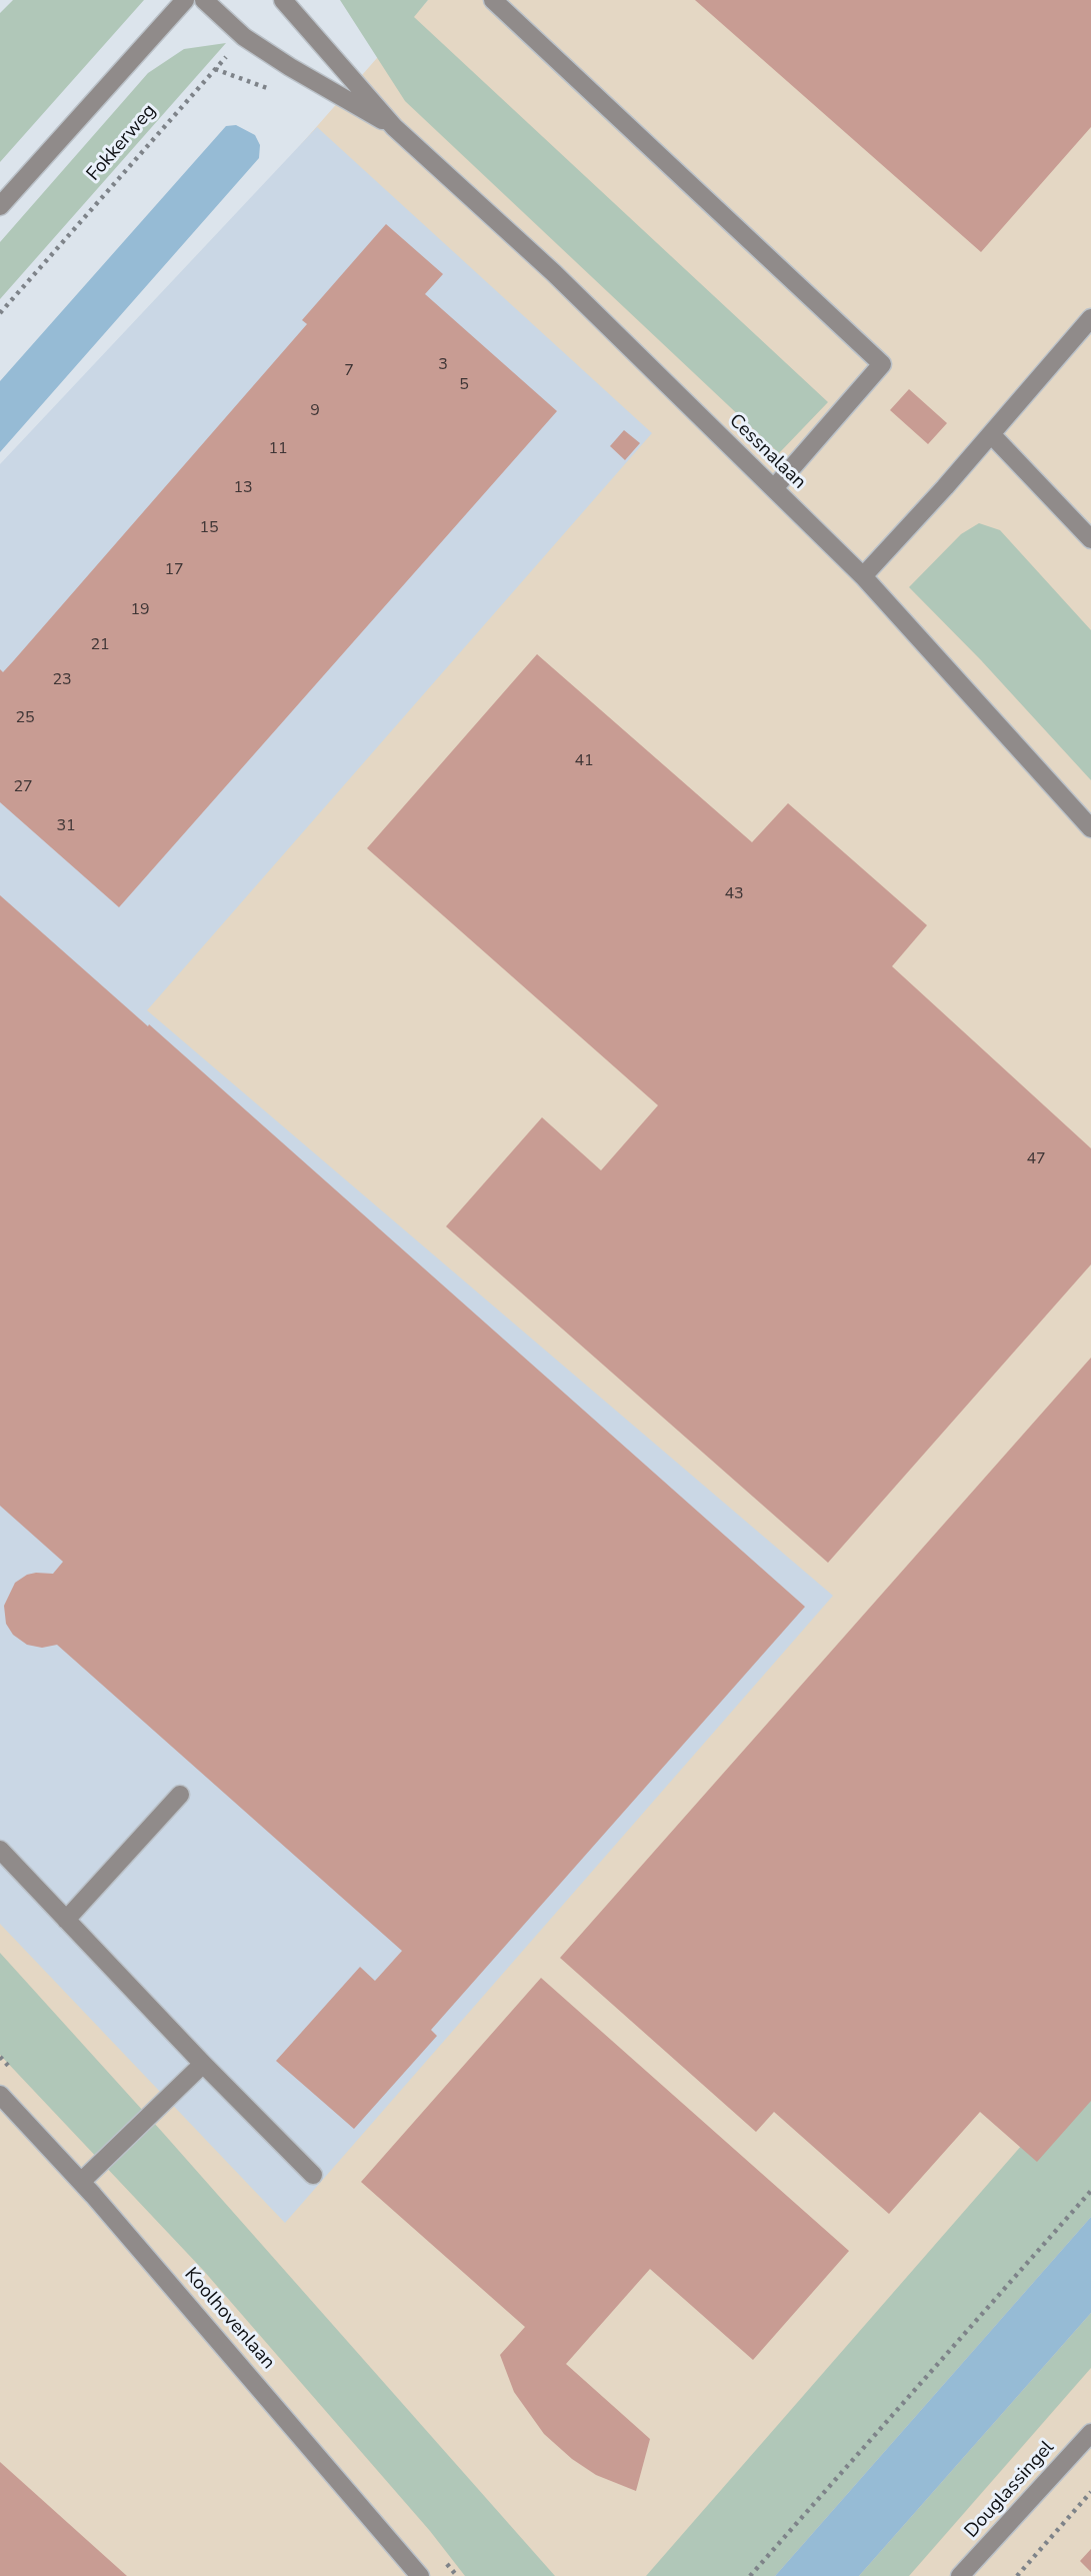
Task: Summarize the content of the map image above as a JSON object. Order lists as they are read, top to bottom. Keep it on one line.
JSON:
{"streets":{"street":["Cessnalaan","Koolhovenlaan","Douglassingel"],"path":["Fokkerweg"]},"house_numbers":["3","7","5","9","11","13","15","17","19","21","23","25","41","27","31","43","47"]}
